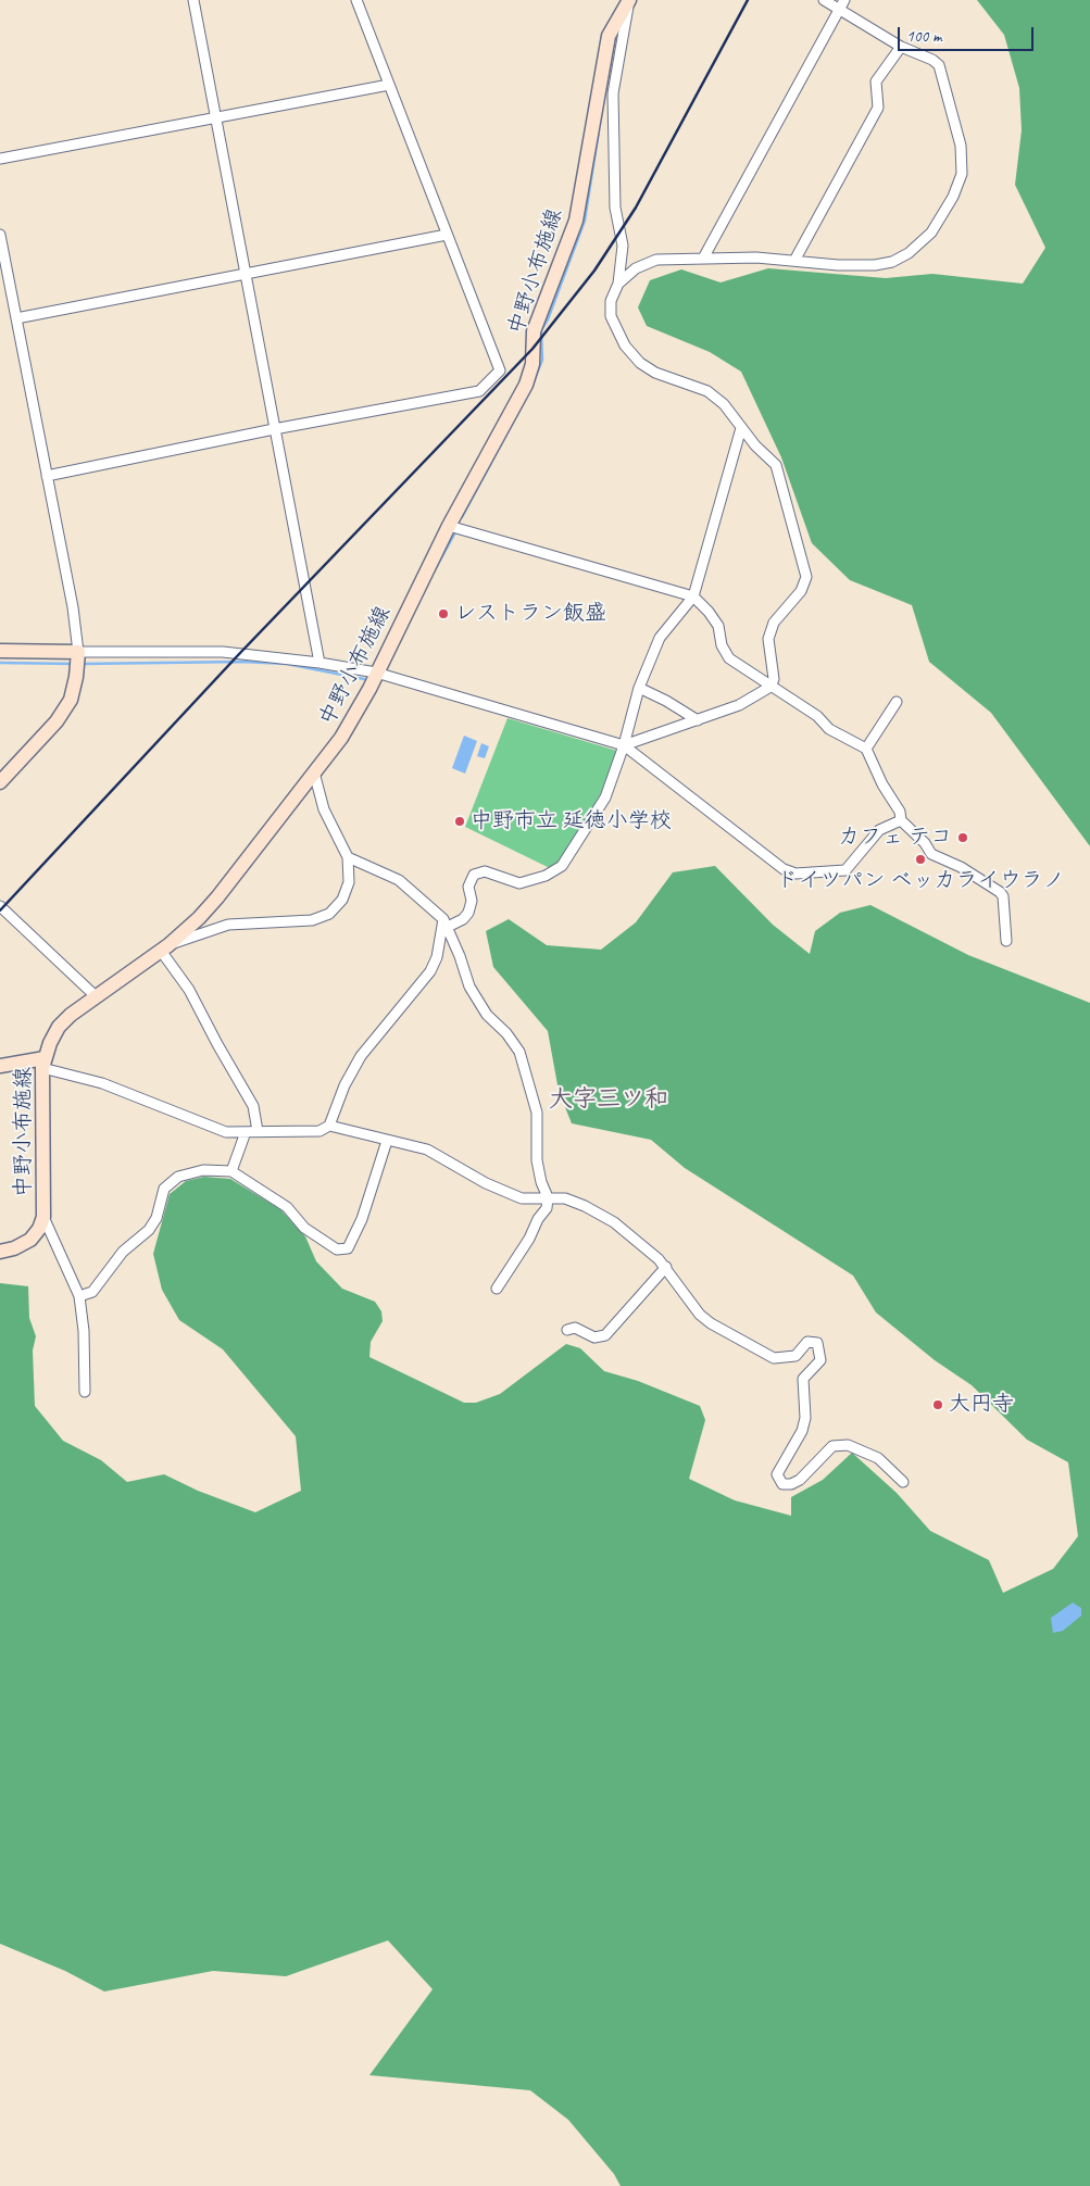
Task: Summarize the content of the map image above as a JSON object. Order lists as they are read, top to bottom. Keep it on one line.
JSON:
{"streets":{"main road":["中野小布施線"]},"districts":["大字三ツ和"],"places":["レストラン飯盛","中野市立 延徳小学校","カフェ テコ","ドイツパン ベッカライウラノ","大円寺"],"scale_bar":"100 m"}
